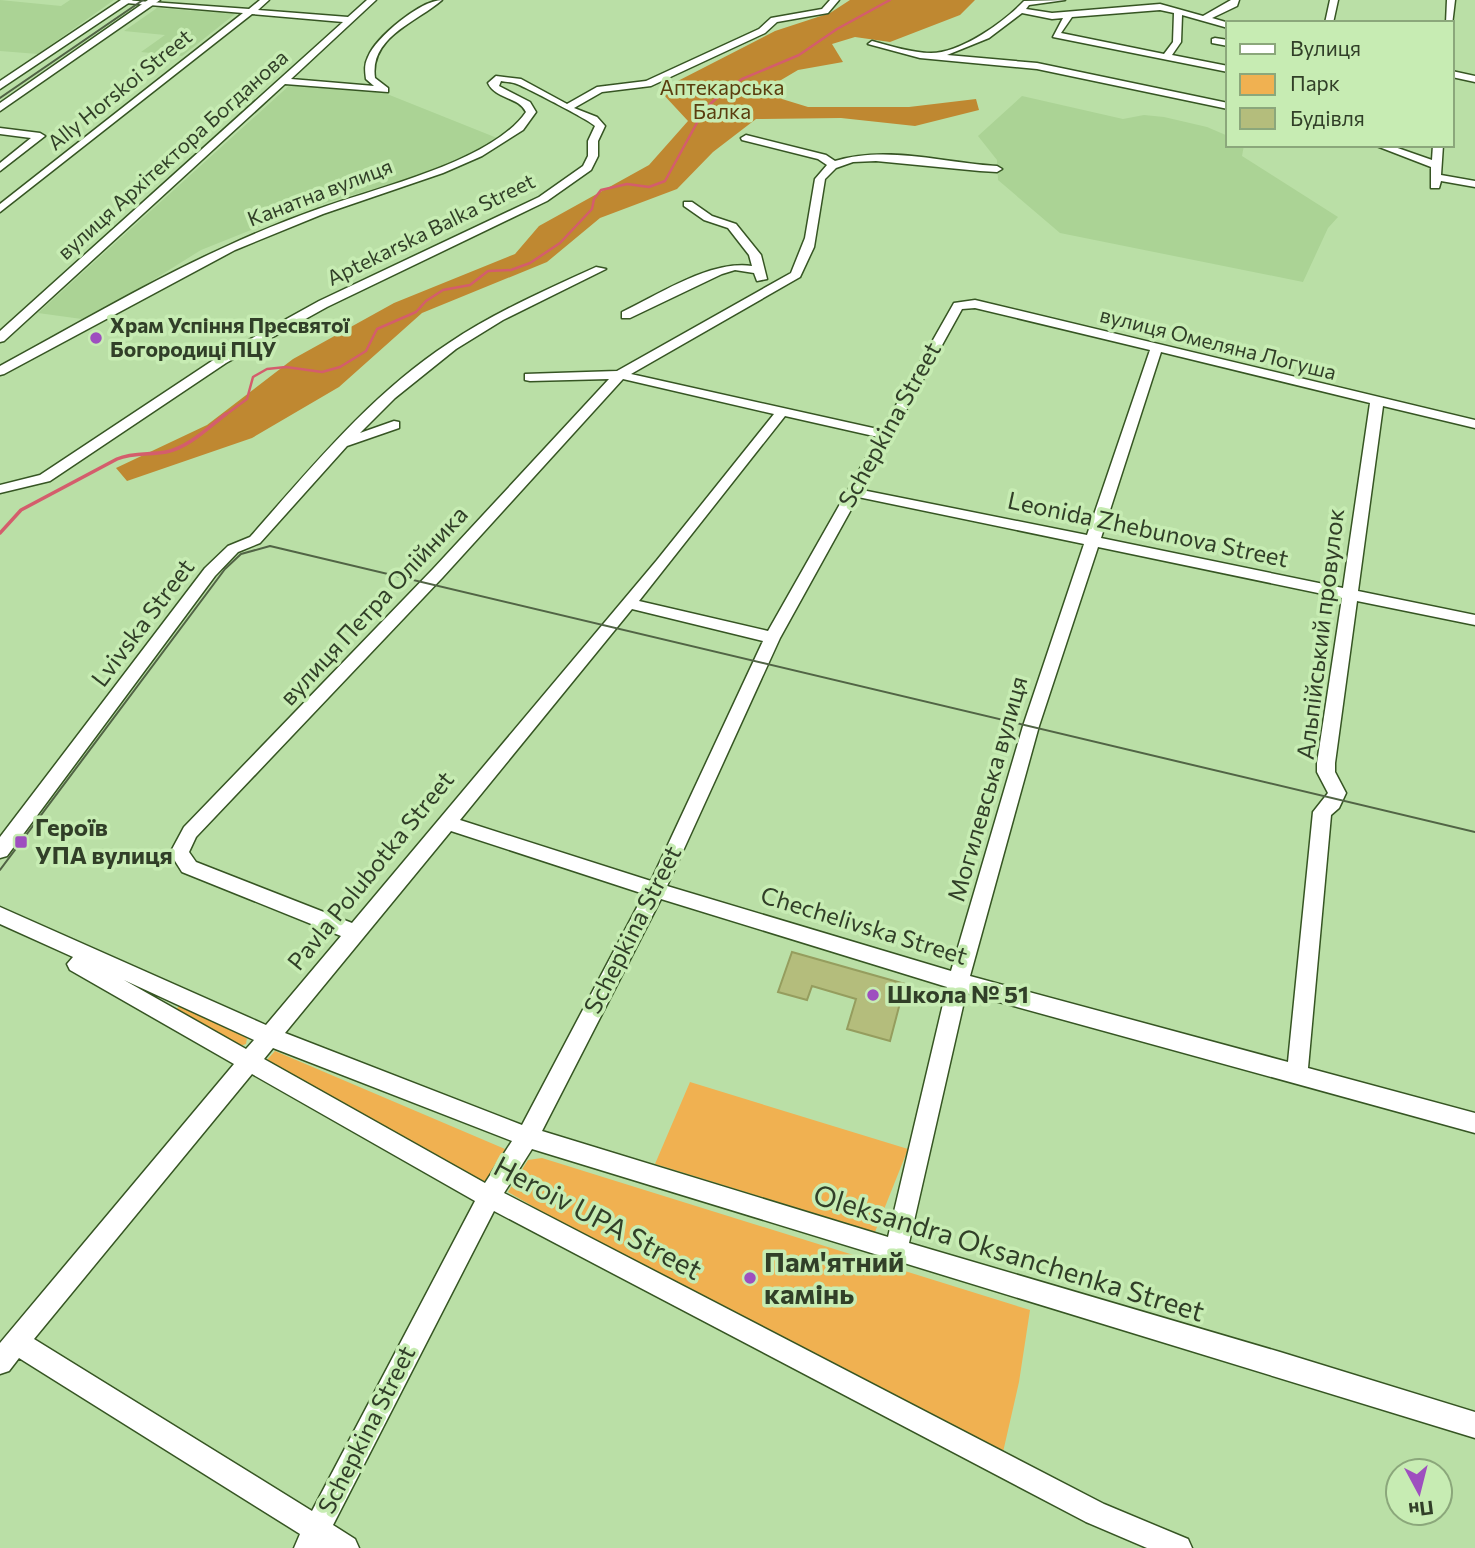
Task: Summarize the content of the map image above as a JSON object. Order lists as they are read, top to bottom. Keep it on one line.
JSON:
{"streets":{"street":["Ally Horskoi Street","вулиця Архітектора Богданова","Канатна вулиця","Aptekarska Balka Street","вулиця Омеляна Логуша","Schepkina Street","Leonida Zhebunova Street","вулиця Петра Олійника","Lvivska Street","Альпійський провулок","Могилевська вулиця","Pavla Polubotka Street","Chechelivska Street","Heroiv UPA Street","Oleksandra Oksanchenka Street"]},"crossings":[["Канатна вулиця","Aptekarska Balka Street"],["вулиця Омеляна Логуша","Schepkina Street"],["вулиця Омеляна Логуша","Альпійський провулок"],["вулиця Омеляна Логуша","Могилевська вулиця"],["Schepkina Street","Leonida Zhebunova Street"],["Schepkina Street","Chechelivska Street"],["Schepkina Street","Heroiv UPA Street"],["Schepkina Street","Oleksandra Oksanchenka Street"],["Leonida Zhebunova Street","Альпійський провулок"],["Leonida Zhebunova Street","Могилевська вулиця"],["вулиця Петра Олійника","Pavla Polubotka Street"],["Альпійський провулок","Chechelivska Street"],["Могилевська вулиця","Chechelivska Street"],["Могилевська вулиця","Oleksandra Oksanchenka Street"],["Pavla Polubotka Street","Chechelivska Street"],["Pavla Polubotka Street","Heroiv UPA Street"],["Heroiv UPA Street","Oleksandra Oksanchenka Street"]],"parks":["Аптекарська Балка"],"places":{"other":["Храм Успіння Пресвятої Богородиці ПЦУ","Школа № 51","Пам'ятний камінь"],"transit":["Героїв УПА вулиця"]},"legend":["Вулиця","Парк","Будівля"],"north":"bottom"}
